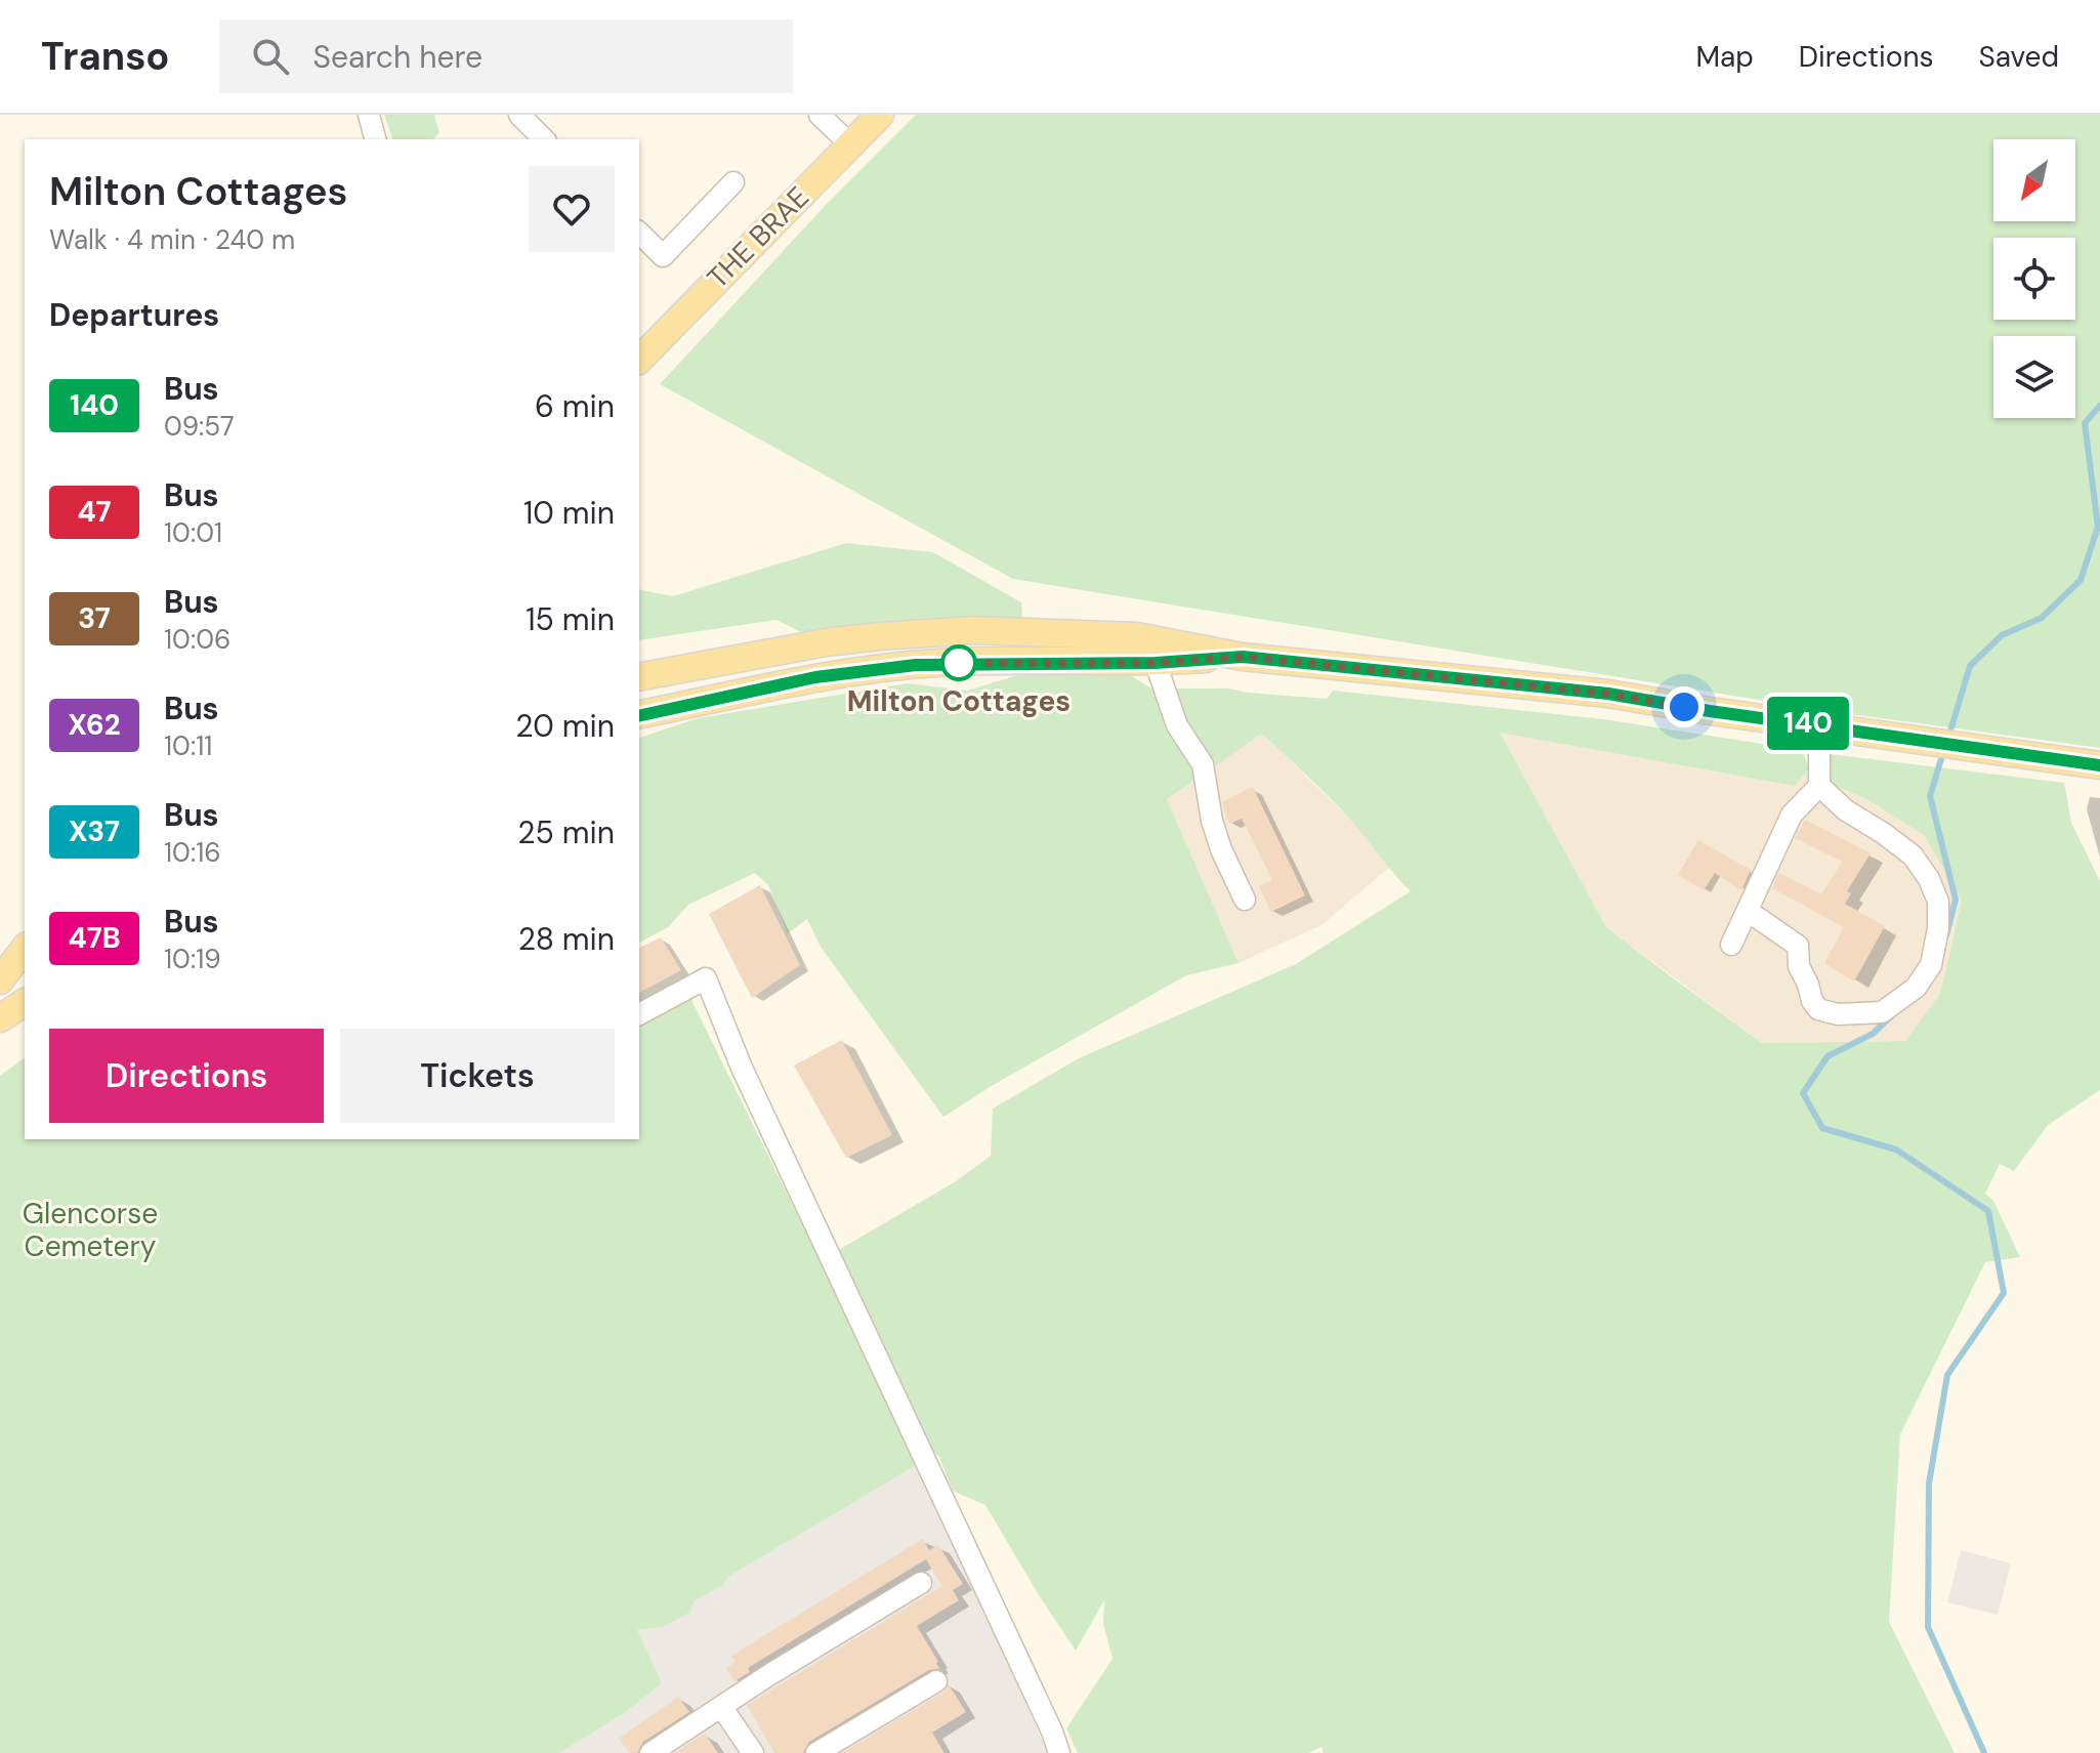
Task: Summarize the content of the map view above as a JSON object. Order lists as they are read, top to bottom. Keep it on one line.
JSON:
{"streets":{"main road":["THE BRAE"]},"parks":["Glencorse Cemetery"],"places":["Milton Cottages"],"lines":["bus line 140"],"north":"bottom left","page":{"header":"Transo","search":"Search here","nav":["Map","Directions","Saved"],"on_map":"140","heading":[["Milton Cottages","Walk · 4 min · 240 m"],"Departures"],"list":[{"mark":"140","name":"Bus","note":"09:57","value":"6 min"},{"mark":"47","name":"Bus","note":"10:01","value":"10 min"},{"mark":"37","name":"Bus","note":"10:06","value":"15 min"},{"mark":"X62","name":"Bus","note":"10:11","value":"20 min"},{"mark":"X37","name":"Bus","note":"10:16","value":"25 min"},{"mark":"47B","name":"Bus","note":"10:19","value":"28 min"}],"buttons":["Directions","Tickets"]}}
